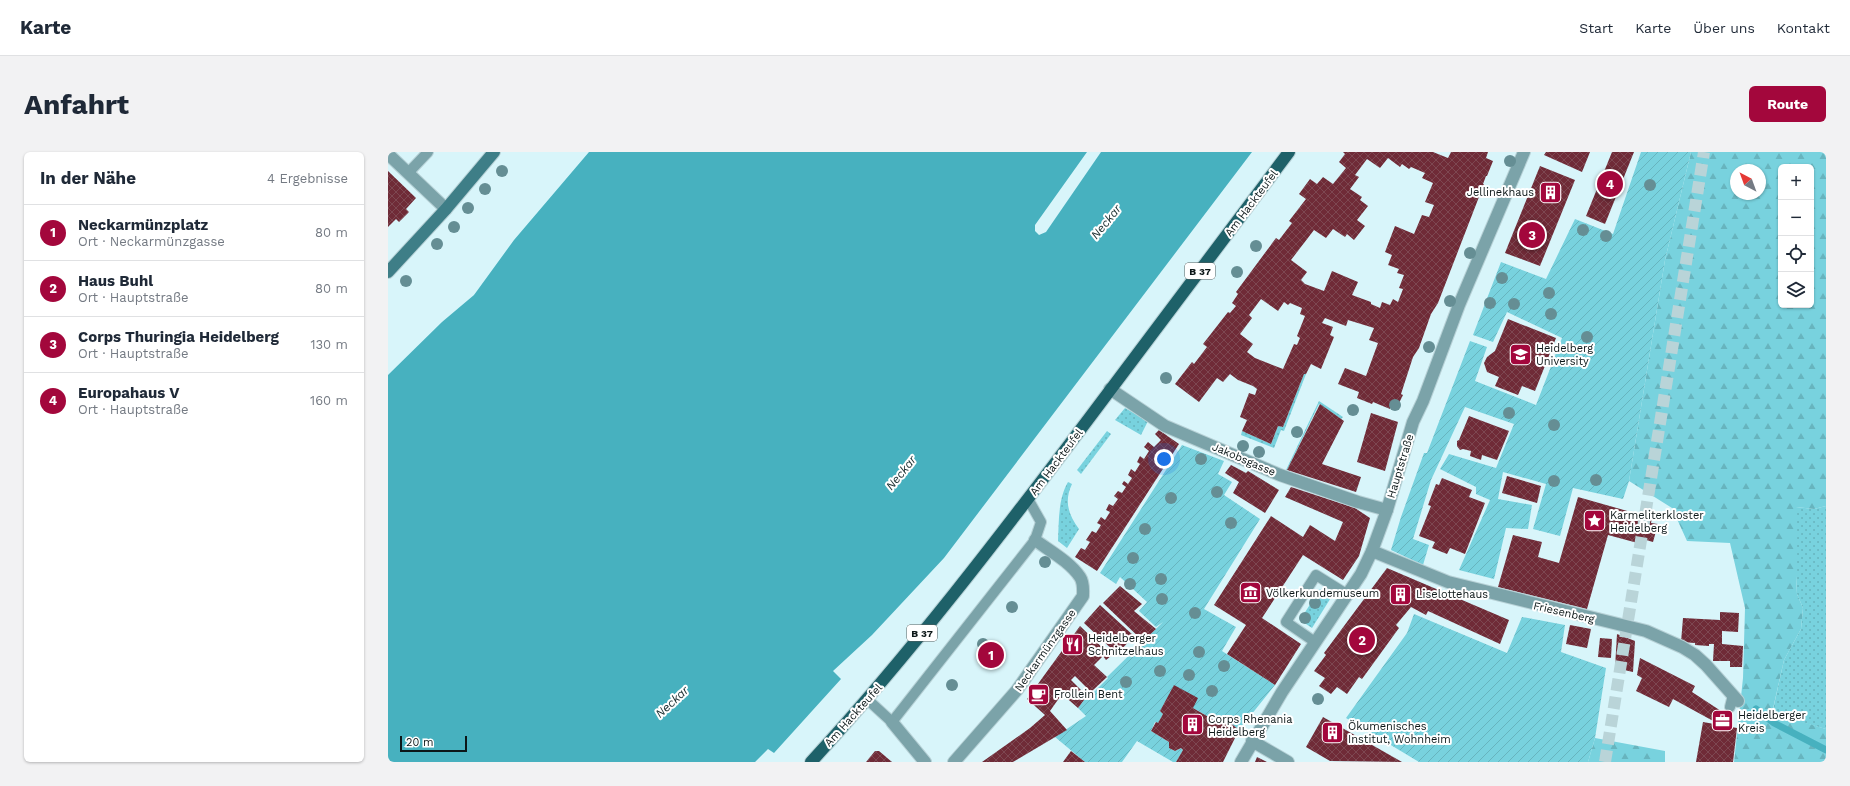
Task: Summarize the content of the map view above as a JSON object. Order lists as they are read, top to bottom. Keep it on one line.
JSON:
{"streets":{"main road":["Am Hackteufel","B 37"],"street":["Jakobsgasse","Hauptstraße","Friesenberg","Neckarmünzgasse"]},"crossings":[["Am Hackteufel","Jakobsgasse"],["Jakobsgasse","Hauptstraße"],["Hauptstraße","Friesenberg"]],"water":["Neckar"],"places":{"building":["Jellinekhaus","Liselottehaus","Corps Rhenania Heidelberg","Ökumenisches Institut, Wohnheim"],"school or university":["Heidelberg University"],"place":["Karmeliterkloster Heidelberg"],"museum":["Völkerkundemuseum"],"restaurant":["Heidelberger Schnitzelhaus"],"cafe":["Frollein Bent"],"office":["Heidelberger Kreis"]},"scale_bar":"20 m","north":"top left","page":{"header":"Karte","nav":["Start","Karte","Über uns","Kontakt"],"buttons":"Route","title":"Anfahrt","heading":["In der Nähe","4 Ergebnisse"],"map_buttons":["+","−"],"pins":["4","3","2","1"],"list":[{"mark":"1","name":"Neckarmünzplatz","note":"Ort · Neckarmünzgasse","value":"80 m"},{"mark":"2","name":"Haus Buhl","note":"Ort · Hauptstraße","value":"80 m"},{"mark":"3","name":"Corps Thuringia Heidelberg","note":"Ort · Hauptstraße","value":"130 m"},{"mark":"4","name":"Europahaus V","note":"Ort · Hauptstraße","value":"160 m"}],"scale":"20 m"}}
